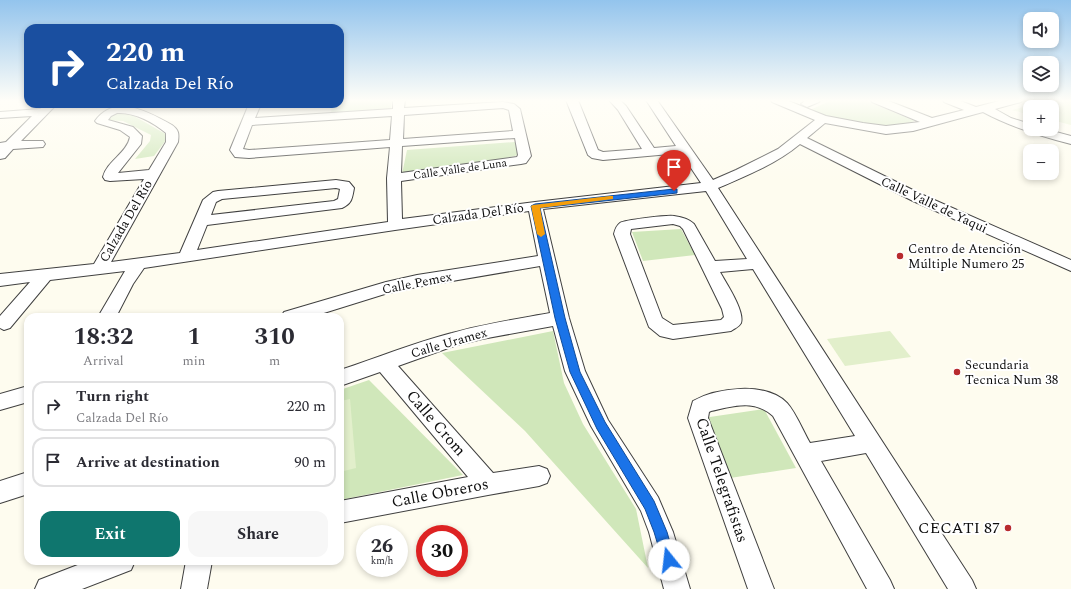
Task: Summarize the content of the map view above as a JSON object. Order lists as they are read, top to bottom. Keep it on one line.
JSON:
{"streets":{"street":["Calle Valle de Luna","Calle Valle de Yaqui","Calzada Del Río","Calle Pemex","Calle Uramex","Calle Crom","Calle Telegrafistas","Calle Obreros"]},"crossings":[["Calle Valle de Yaqui","Calzada Del Río"],["Calle Uramex","Calle Crom"],["Calle Crom","Calle Obreros"]],"places":["Centro de Atención Múltiple Numero 25","Secundaria Tecnica Num 38","CECATI 87"],"page":{"map_buttons":["+","−"],"turn":["220 m","Calzada Del Río"],"eta":["18:32","Arrival","1","min","310","m"],"list":[{"name":"Turn right","note":"Calzada Del Río","value":"220 m"},{"name":"Arrive at destination","value":"90 m"}],"buttons":["Exit","Share"],"speed":"26 km/h","limit":"30"}}
